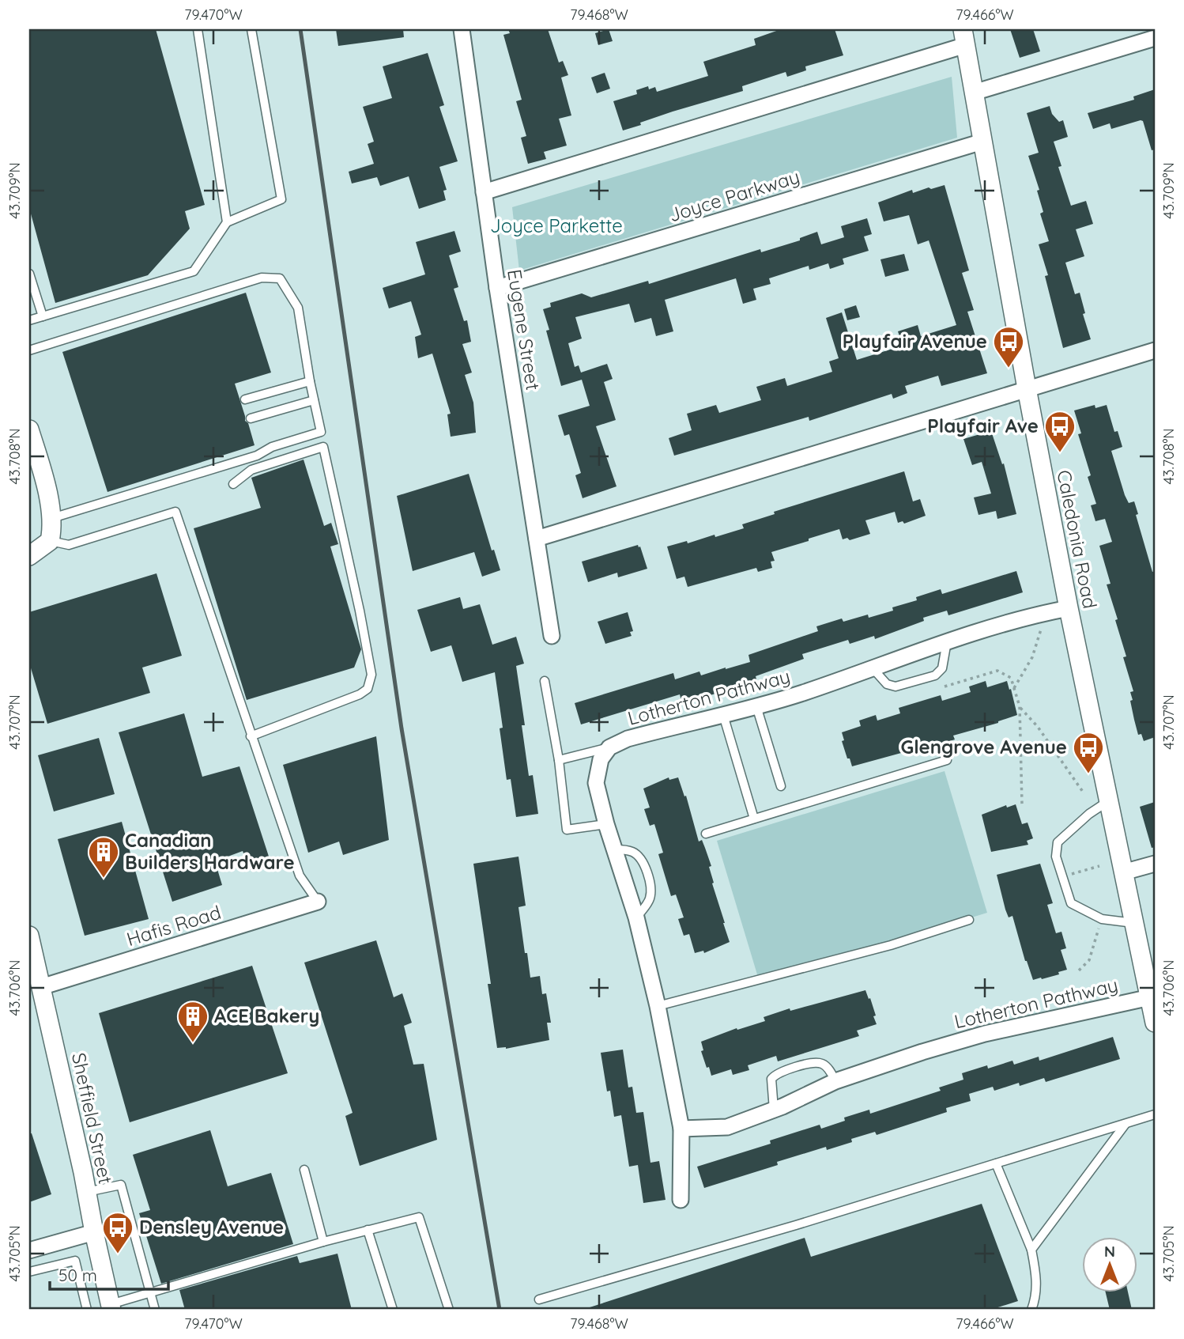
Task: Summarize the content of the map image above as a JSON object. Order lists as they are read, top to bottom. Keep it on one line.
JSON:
{"streets":{"street":["Joyce Parkway","Eugene Street","Caledonia Road","Lotherton Pathway","Hafis Road","Sheffield Street"]},"crossings":[["Joyce Parkway","Eugene Street"],["Joyce Parkway","Caledonia Road"],["Caledonia Road","Lotherton Pathway"],["Hafis Road","Sheffield Street"]],"parks":["Joyce Parkette"],"places":{"bus stop":["Playfair Avenue","Playfair Ave","Glengrove Avenue","Densley Avenue"],"building":["Canadian Builders Hardware","ACE Bakery"]},"scale_bar":"50 m","north":"top","coordinates":["79.470°W","79.468°W","79.466°W","43.709°N","43.708°N","43.707°N","43.706°N","43.705°N"]}
